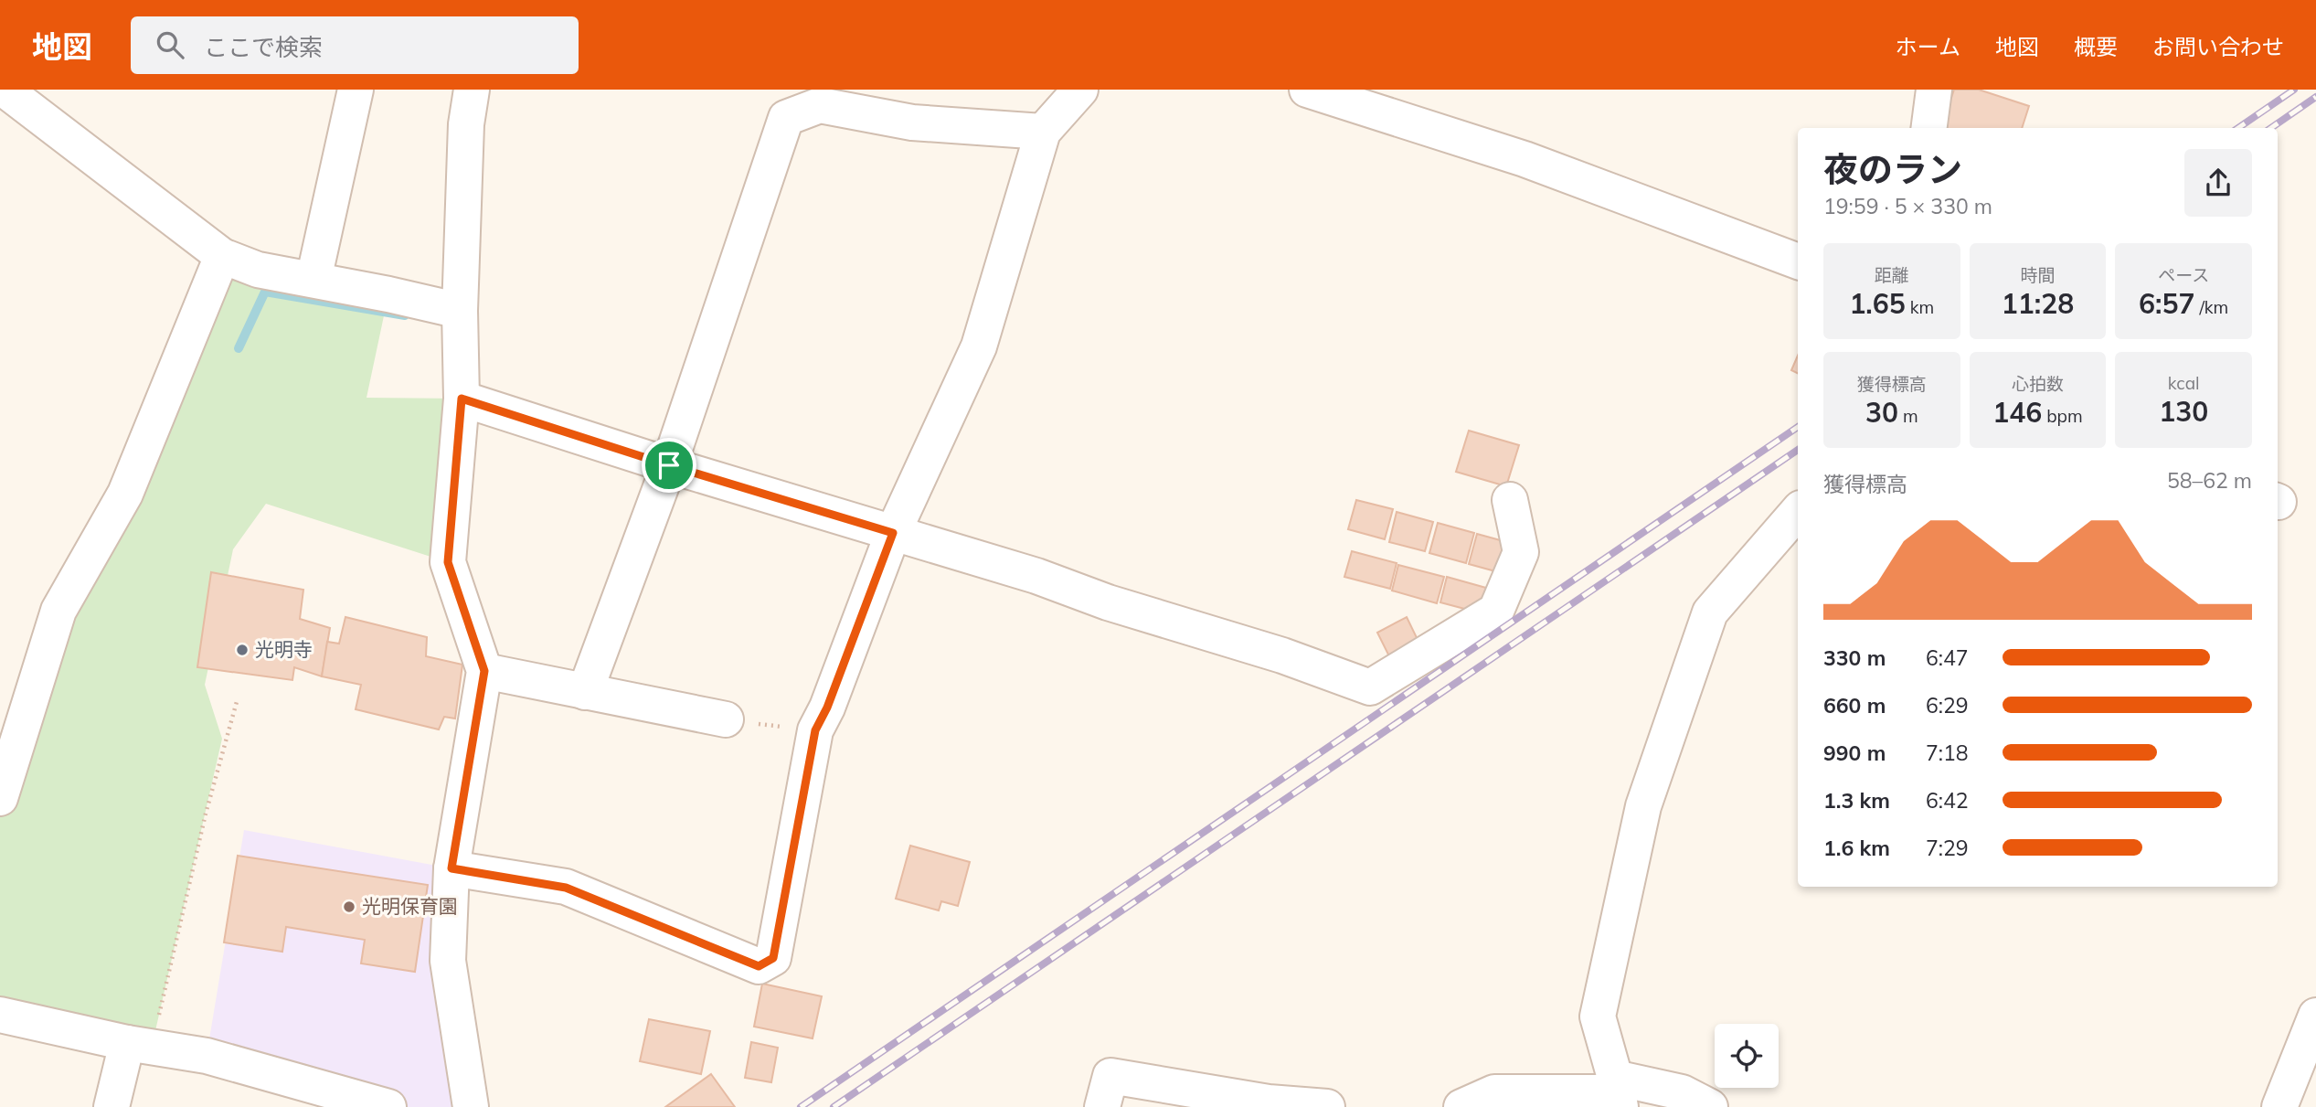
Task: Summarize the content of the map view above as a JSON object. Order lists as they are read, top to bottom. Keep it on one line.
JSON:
{"places":["光明寺","光明保育園"],"page":{"header":"地図","search":"ここで検索","nav":["ホーム","地図","概要","お問い合わせ"],"heading":["夜のラン","19:59 · 5 × 330 m"],"stats":[["距離","1.65 km"],["時間","11:28"],["ペース","6:57 /km"],["獲得標高","30 m"],["心拍数","146 bpm"],["kcal","130"]],"chart":["獲得標高","58–62 m"],"list":[{"name":"330 m","note":"6:47"},{"name":"660 m","note":"6:29"},{"name":"990 m","note":"7:18"},{"name":"1.3 km","note":"6:42"},{"name":"1.6 km","note":"7:29"}]}}
